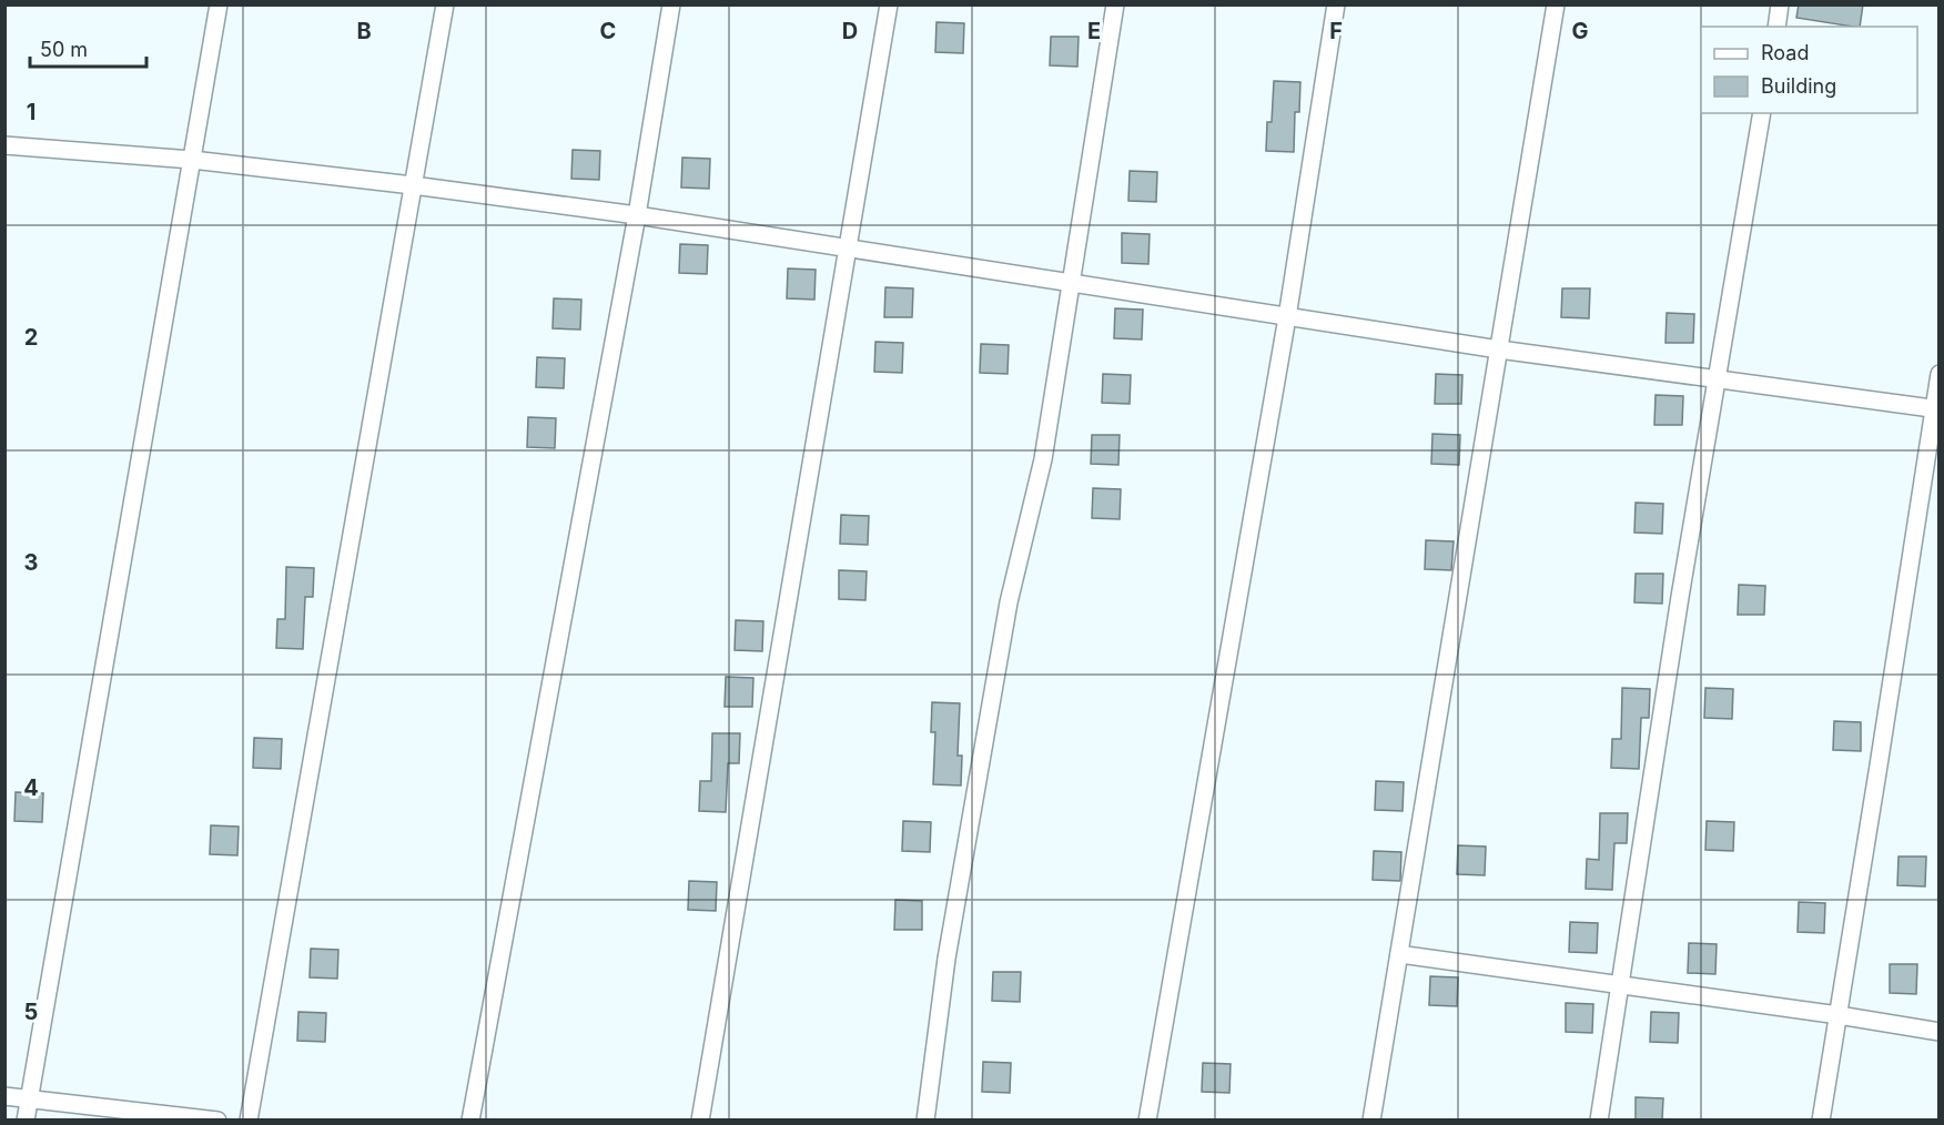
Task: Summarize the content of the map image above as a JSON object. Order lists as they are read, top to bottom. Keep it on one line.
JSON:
{"legend":["Road","Building"],"scale_bar":"50 m","grid":{"columns":["B","C","D","E","F","G"],"rows":["1","2","3","4","5"]}}
